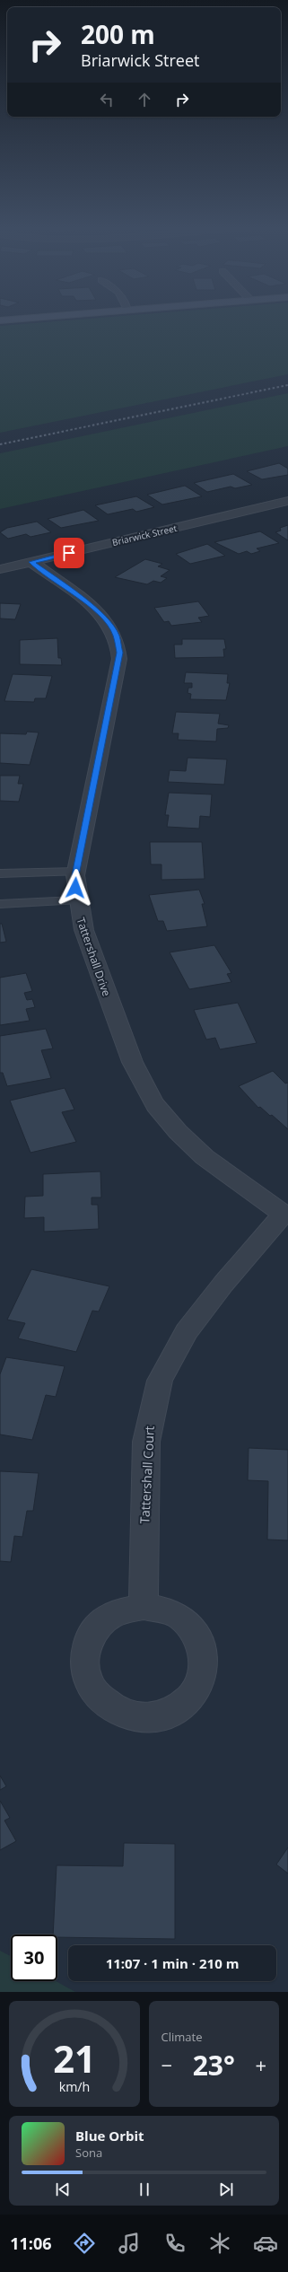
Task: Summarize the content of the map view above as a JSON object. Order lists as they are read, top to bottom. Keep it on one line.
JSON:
{"streets":{"street":["Briarwick Street","Tattershall Drive","Tattershall Court"]},"crossings":[["Briarwick Street","Tattershall Drive"],["Tattershall Drive","Tattershall Court"]],"page":{"turn":["200 m","Briarwick Street"],"limit":"30","trip":"11:07 · 1 min · 210 m","tile":"Climate","heat":["−","23°","+"],"song":["Blue Orbit","Sona"],"tabs":"11:06","gauge":["21","km/h"]}}
